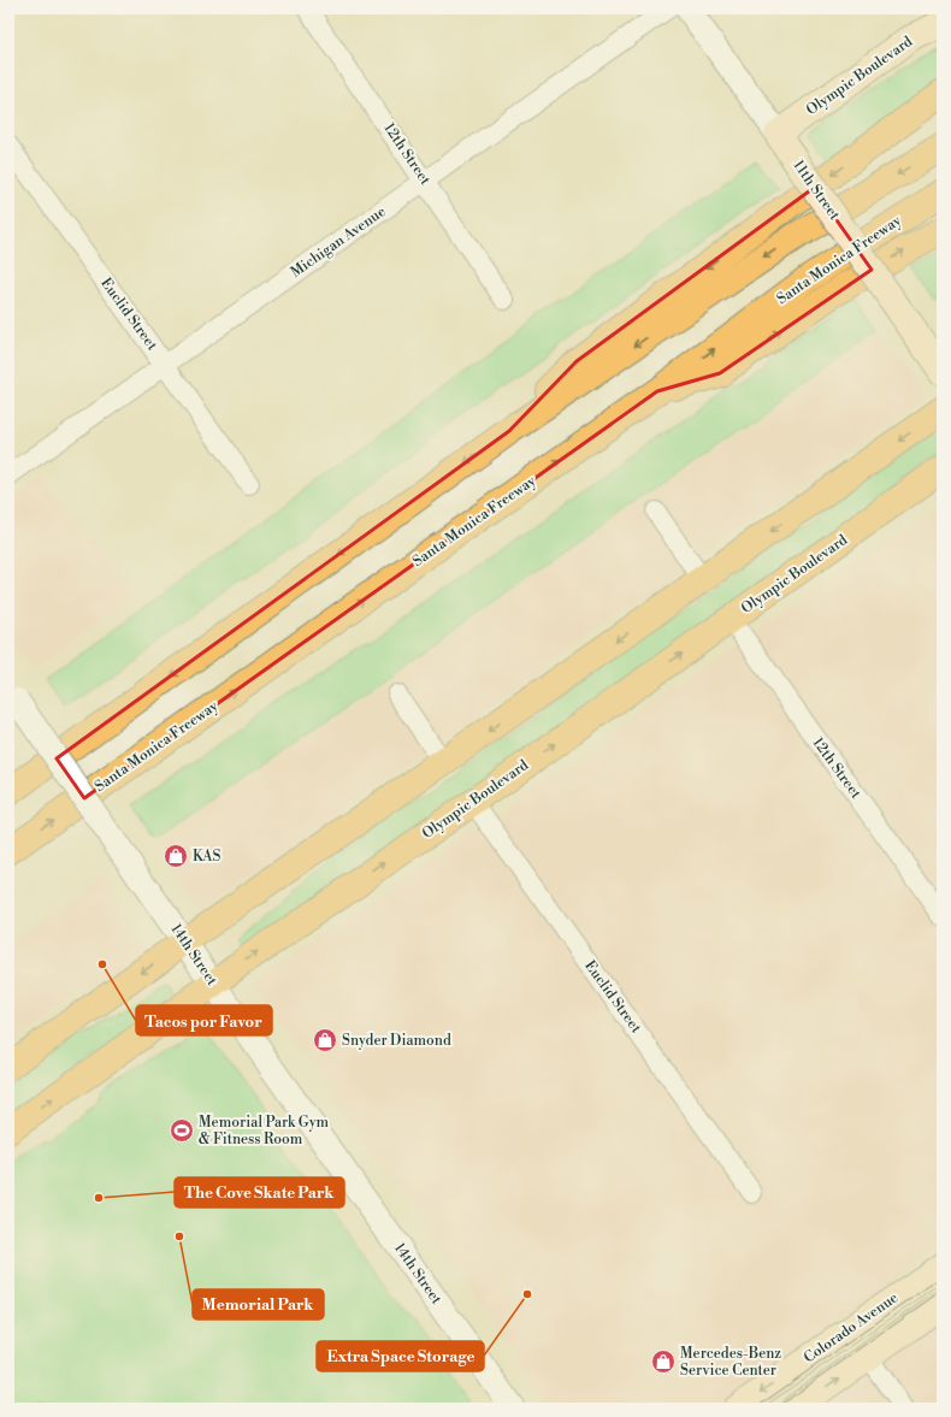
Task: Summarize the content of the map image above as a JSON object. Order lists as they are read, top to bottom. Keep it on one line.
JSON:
{"streets":{"main road":["Olympic Boulevard","11th Street","Santa Monica Freeway","Colorado Avenue"],"street":["12th Street","Michigan Avenue","Euclid Street","14th Street"]},"crossings":[["Olympic Boulevard","12th Street"],["Olympic Boulevard","11th Street"],["Olympic Boulevard","Euclid Street"],["Olympic Boulevard","14th Street"],["12th Street","Michigan Avenue"],["Michigan Avenue","Euclid Street"]],"places":{"shop":["KAS","Snyder Diamond","Mercedes-Benz Service Center"],"other":["Tacos por Favor","The Cove Skate Park","Memorial Park","Extra Space Storage"],"sports":["Memorial Park Gym & Fitness Room"]}}
